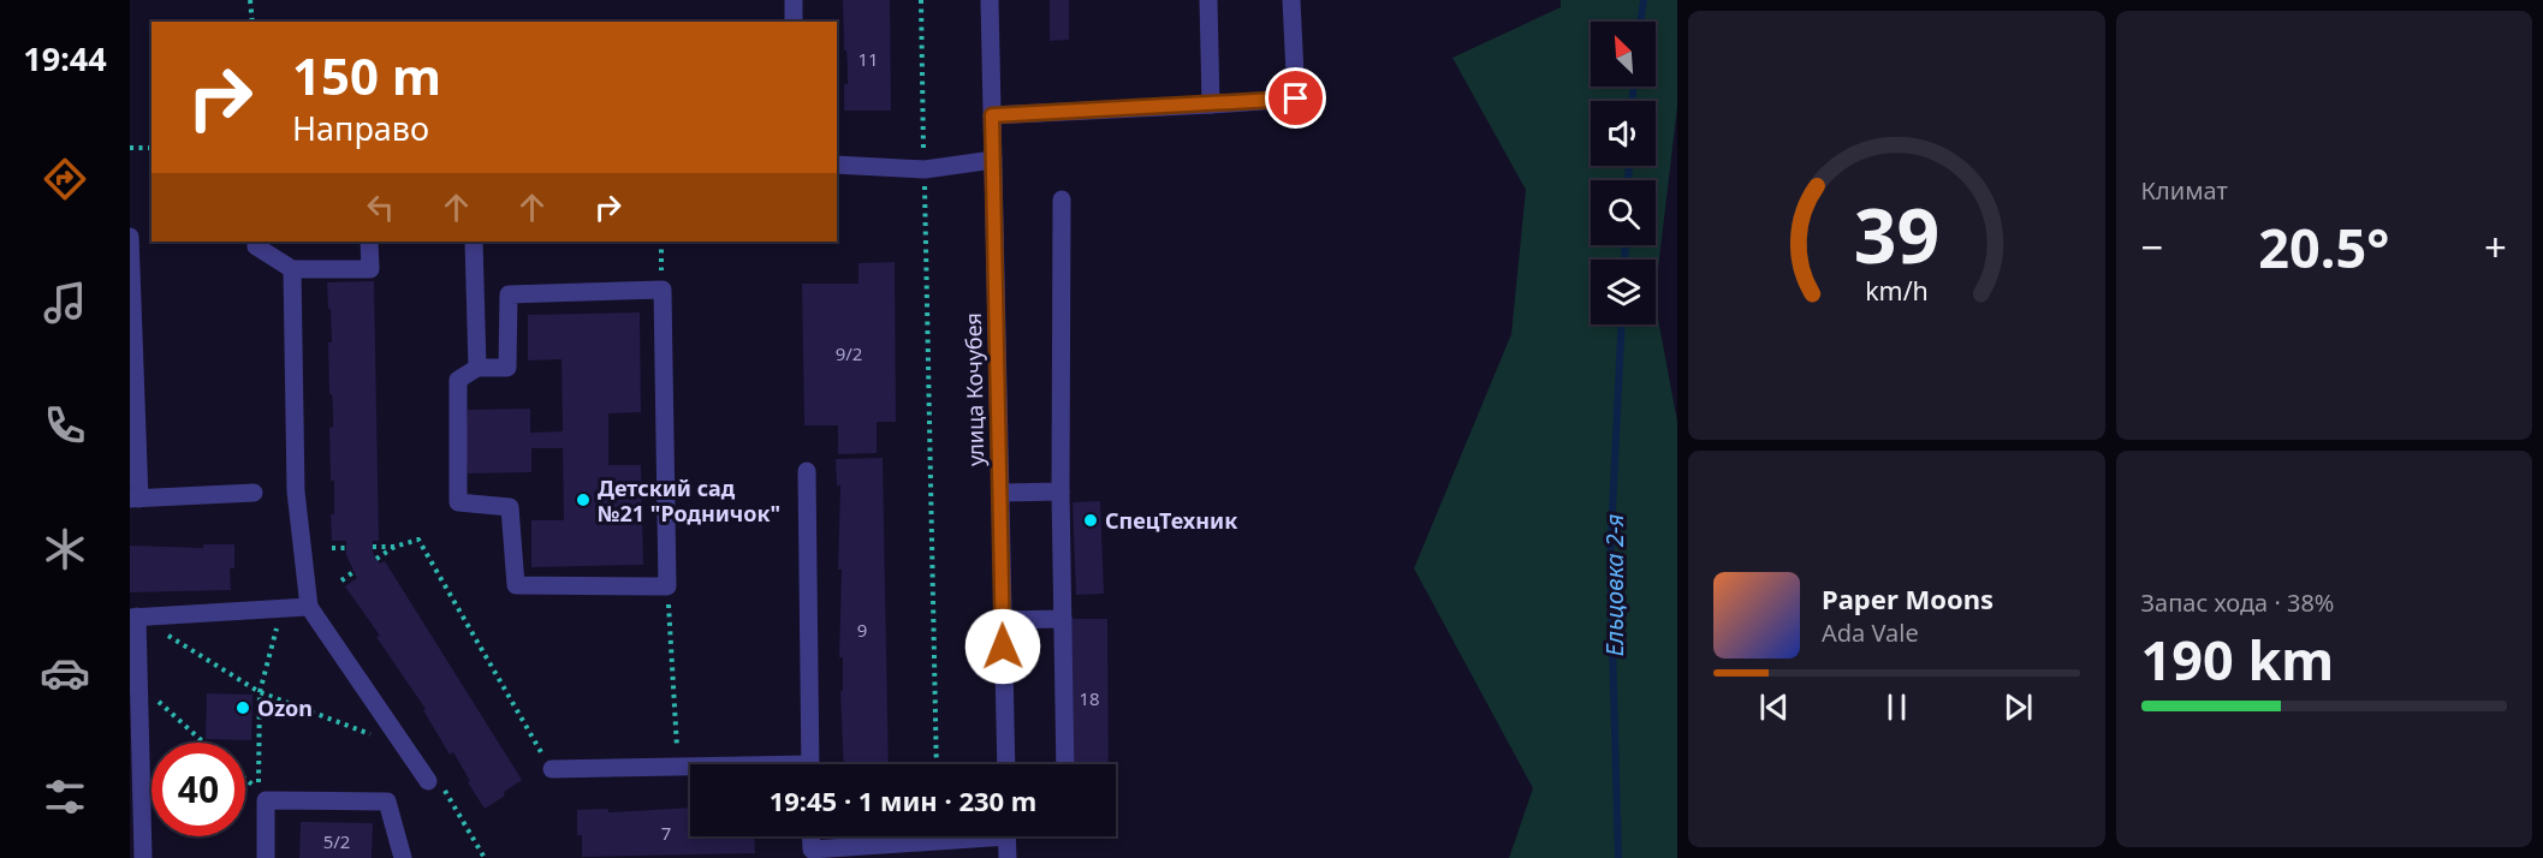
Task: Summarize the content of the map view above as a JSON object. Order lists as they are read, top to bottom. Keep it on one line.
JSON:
{"streets":{"street":["улица Кочубея"]},"water":["Ельцовка 2-я"],"places":["Детский сад №21 \"Родничок\"","СпецТехник","Ozon"],"house_numbers":["11","9/2","9","18","7","5/2"],"north":"top left","page":{"tabs":"19:44","tile":["Климат",["Запас хода · 38%","190 km"]],"turn":["150 m","Направо"],"heat":["−","20.5°","+"],"song":["Paper Moons","Ada Vale"],"limit":"40","trip":"19:45 · 1 мин · 230 m","gauge":["39","km/h"]}}
